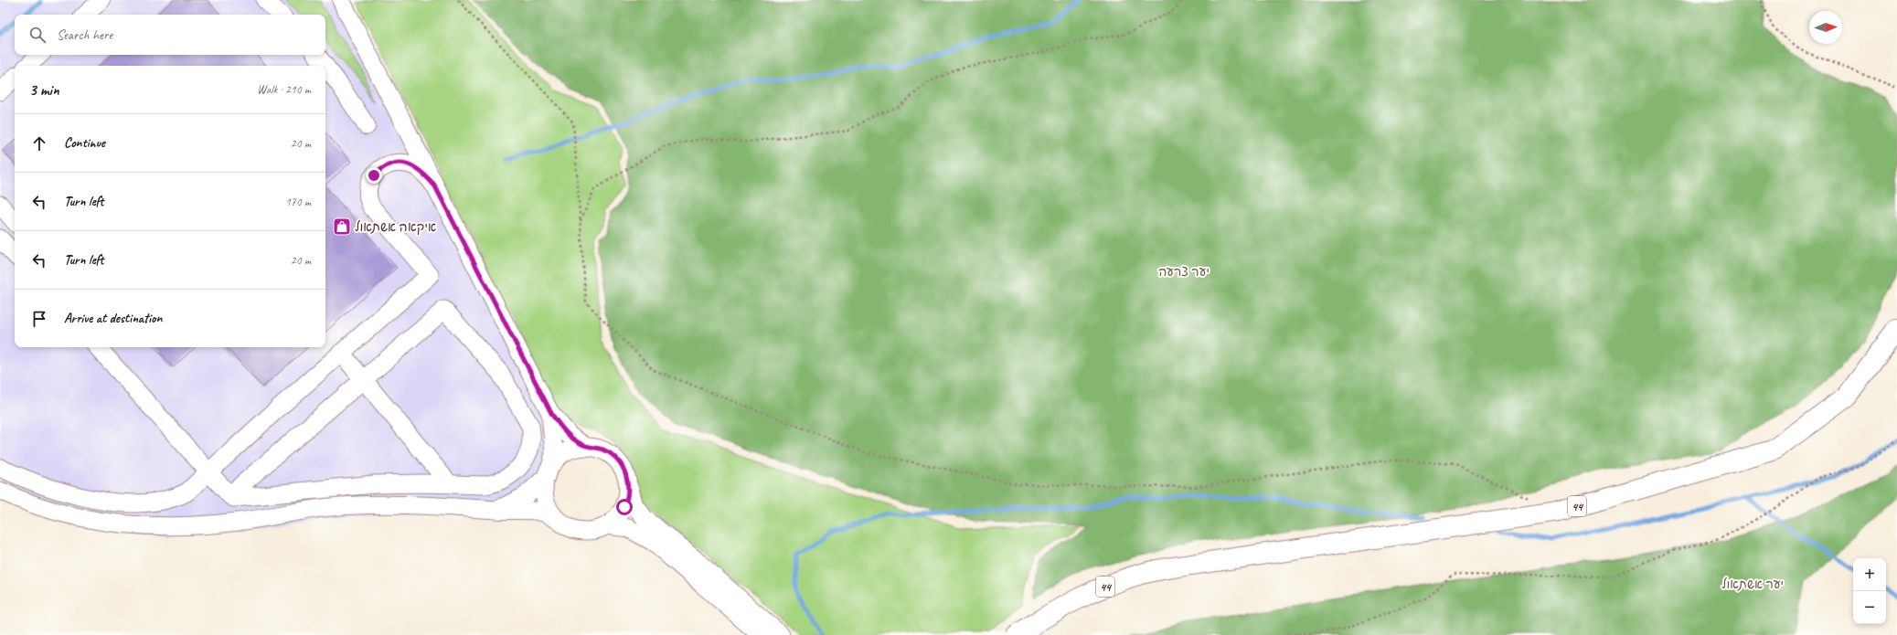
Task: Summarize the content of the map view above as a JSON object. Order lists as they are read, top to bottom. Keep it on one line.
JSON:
{"streets":{"highway":["44"]},"parks":["יער צרעה","יער אשתאול"],"places":{"shop":["איקאה אשתאול"]},"north":"right","page":{"search":"Search here","heading":["3 min","Walk · 210 m"],"list":[["Continue","20 m"],["Turn left","170 m"],["Turn left","20 m"],"Arrive at destination"],"map_buttons":["+","−"]}}
